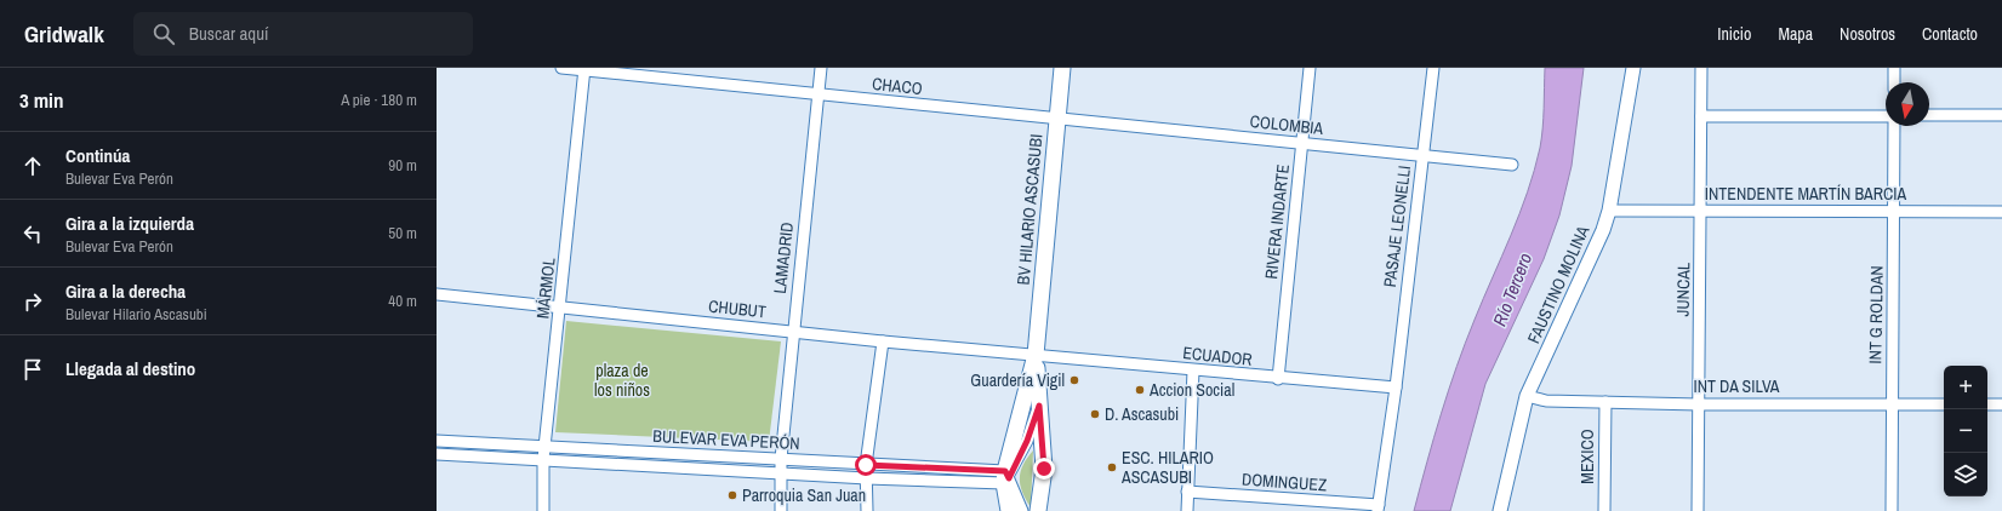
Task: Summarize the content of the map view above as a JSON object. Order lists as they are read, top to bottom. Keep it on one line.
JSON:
{"streets":{"main road":["BV HILARIO ASCASUBI"],"street":["CHACO","COLOMBIA","INTENDENTE MARTÍN BARCIA","RIVERA INDARTE","PASAJE LEONELLI","LAMADRID","FAUSTINO MOLINA","MÁRMOL","JUNCAL","CHUBUT","INT G ROLDAN","ECUADOR","INT DA SILVA","BULEVAR EVA PERÓN","MEXICO","DOMINGUEZ"]},"crossings":[["CHACO","COLOMBIA"],["CHACO","BV HILARIO ASCASUBI"],["CHACO","LAMADRID"],["CHACO","MÁRMOL"],["COLOMBIA","BV HILARIO ASCASUBI"],["COLOMBIA","RIVERA INDARTE"],["COLOMBIA","PASAJE LEONELLI"],["INTENDENTE MARTÍN BARCIA","FAUSTINO MOLINA"],["INTENDENTE MARTÍN BARCIA","JUNCAL"],["INTENDENTE MARTÍN BARCIA","INT G ROLDAN"],["BV HILARIO ASCASUBI","CHUBUT"],["BV HILARIO ASCASUBI","ECUADOR"],["RIVERA INDARTE","ECUADOR"],["PASAJE LEONELLI","ECUADOR"],["PASAJE LEONELLI","DOMINGUEZ"],["LAMADRID","CHUBUT"],["LAMADRID","BULEVAR EVA PERÓN"],["FAUSTINO MOLINA","INT DA SILVA"],["MÁRMOL","CHUBUT"],["MÁRMOL","BULEVAR EVA PERÓN"],["JUNCAL","INT DA SILVA"],["CHUBUT","ECUADOR"],["INT G ROLDAN","INT DA SILVA"],["INT DA SILVA","MEXICO"]],"water":["Río Tercero"],"parks":["plaza de los niños"],"places":["Guardería Vigil","Accion Social","D. Ascasubi","ESC. HILARIO ASCASUBI","Parroquia San Juan"],"north":"bottom","page":{"header":"Gridwalk","search":"Buscar aquí","nav":["Inicio","Mapa","Nosotros","Contacto"],"heading":["3 min","A pie · 180 m"],"list":[["Continúa","Bulevar Eva Perón","90 m"],["Gira a la izquierda","Bulevar Eva Perón","50 m"],["Gira a la derecha","Bulevar Hilario Ascasubi","40 m"],"Llegada al destino"],"map_buttons":["+","−"]}}
